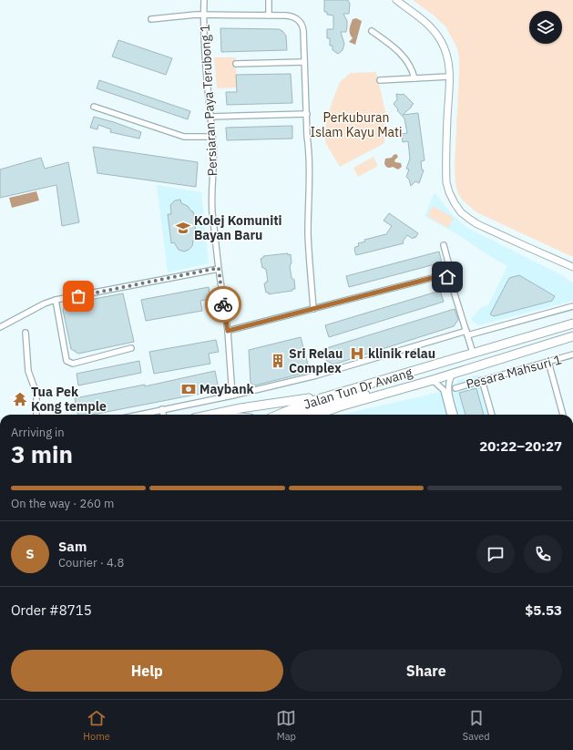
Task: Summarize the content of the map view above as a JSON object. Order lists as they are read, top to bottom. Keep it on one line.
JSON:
{"streets":{"main road":["Jalan Tun Dr Awang"],"street":["Persiaran Paya Terubong 1","Pesara Mahsuri 1"]},"parks":["Perkuburan Islam Kayu Mati"],"places":{"school or university":["Kolej Komuniti Bayan Baru"],"hospital":["klinik relau"],"building":["Sri Relau Complex"],"bank":["Maybank"],"temple":["Tua Pek Kong temple"]},"page":{"heading":["3 min","Arriving in","20:22–20:27"],"panel":["Sam","Courier · 4.8","Order #8715","$5.53"],"bar":"On the way · 260 m","round":"S","buttons":["Help","Share"],"tabs":["Home","Map","Saved"]}}
